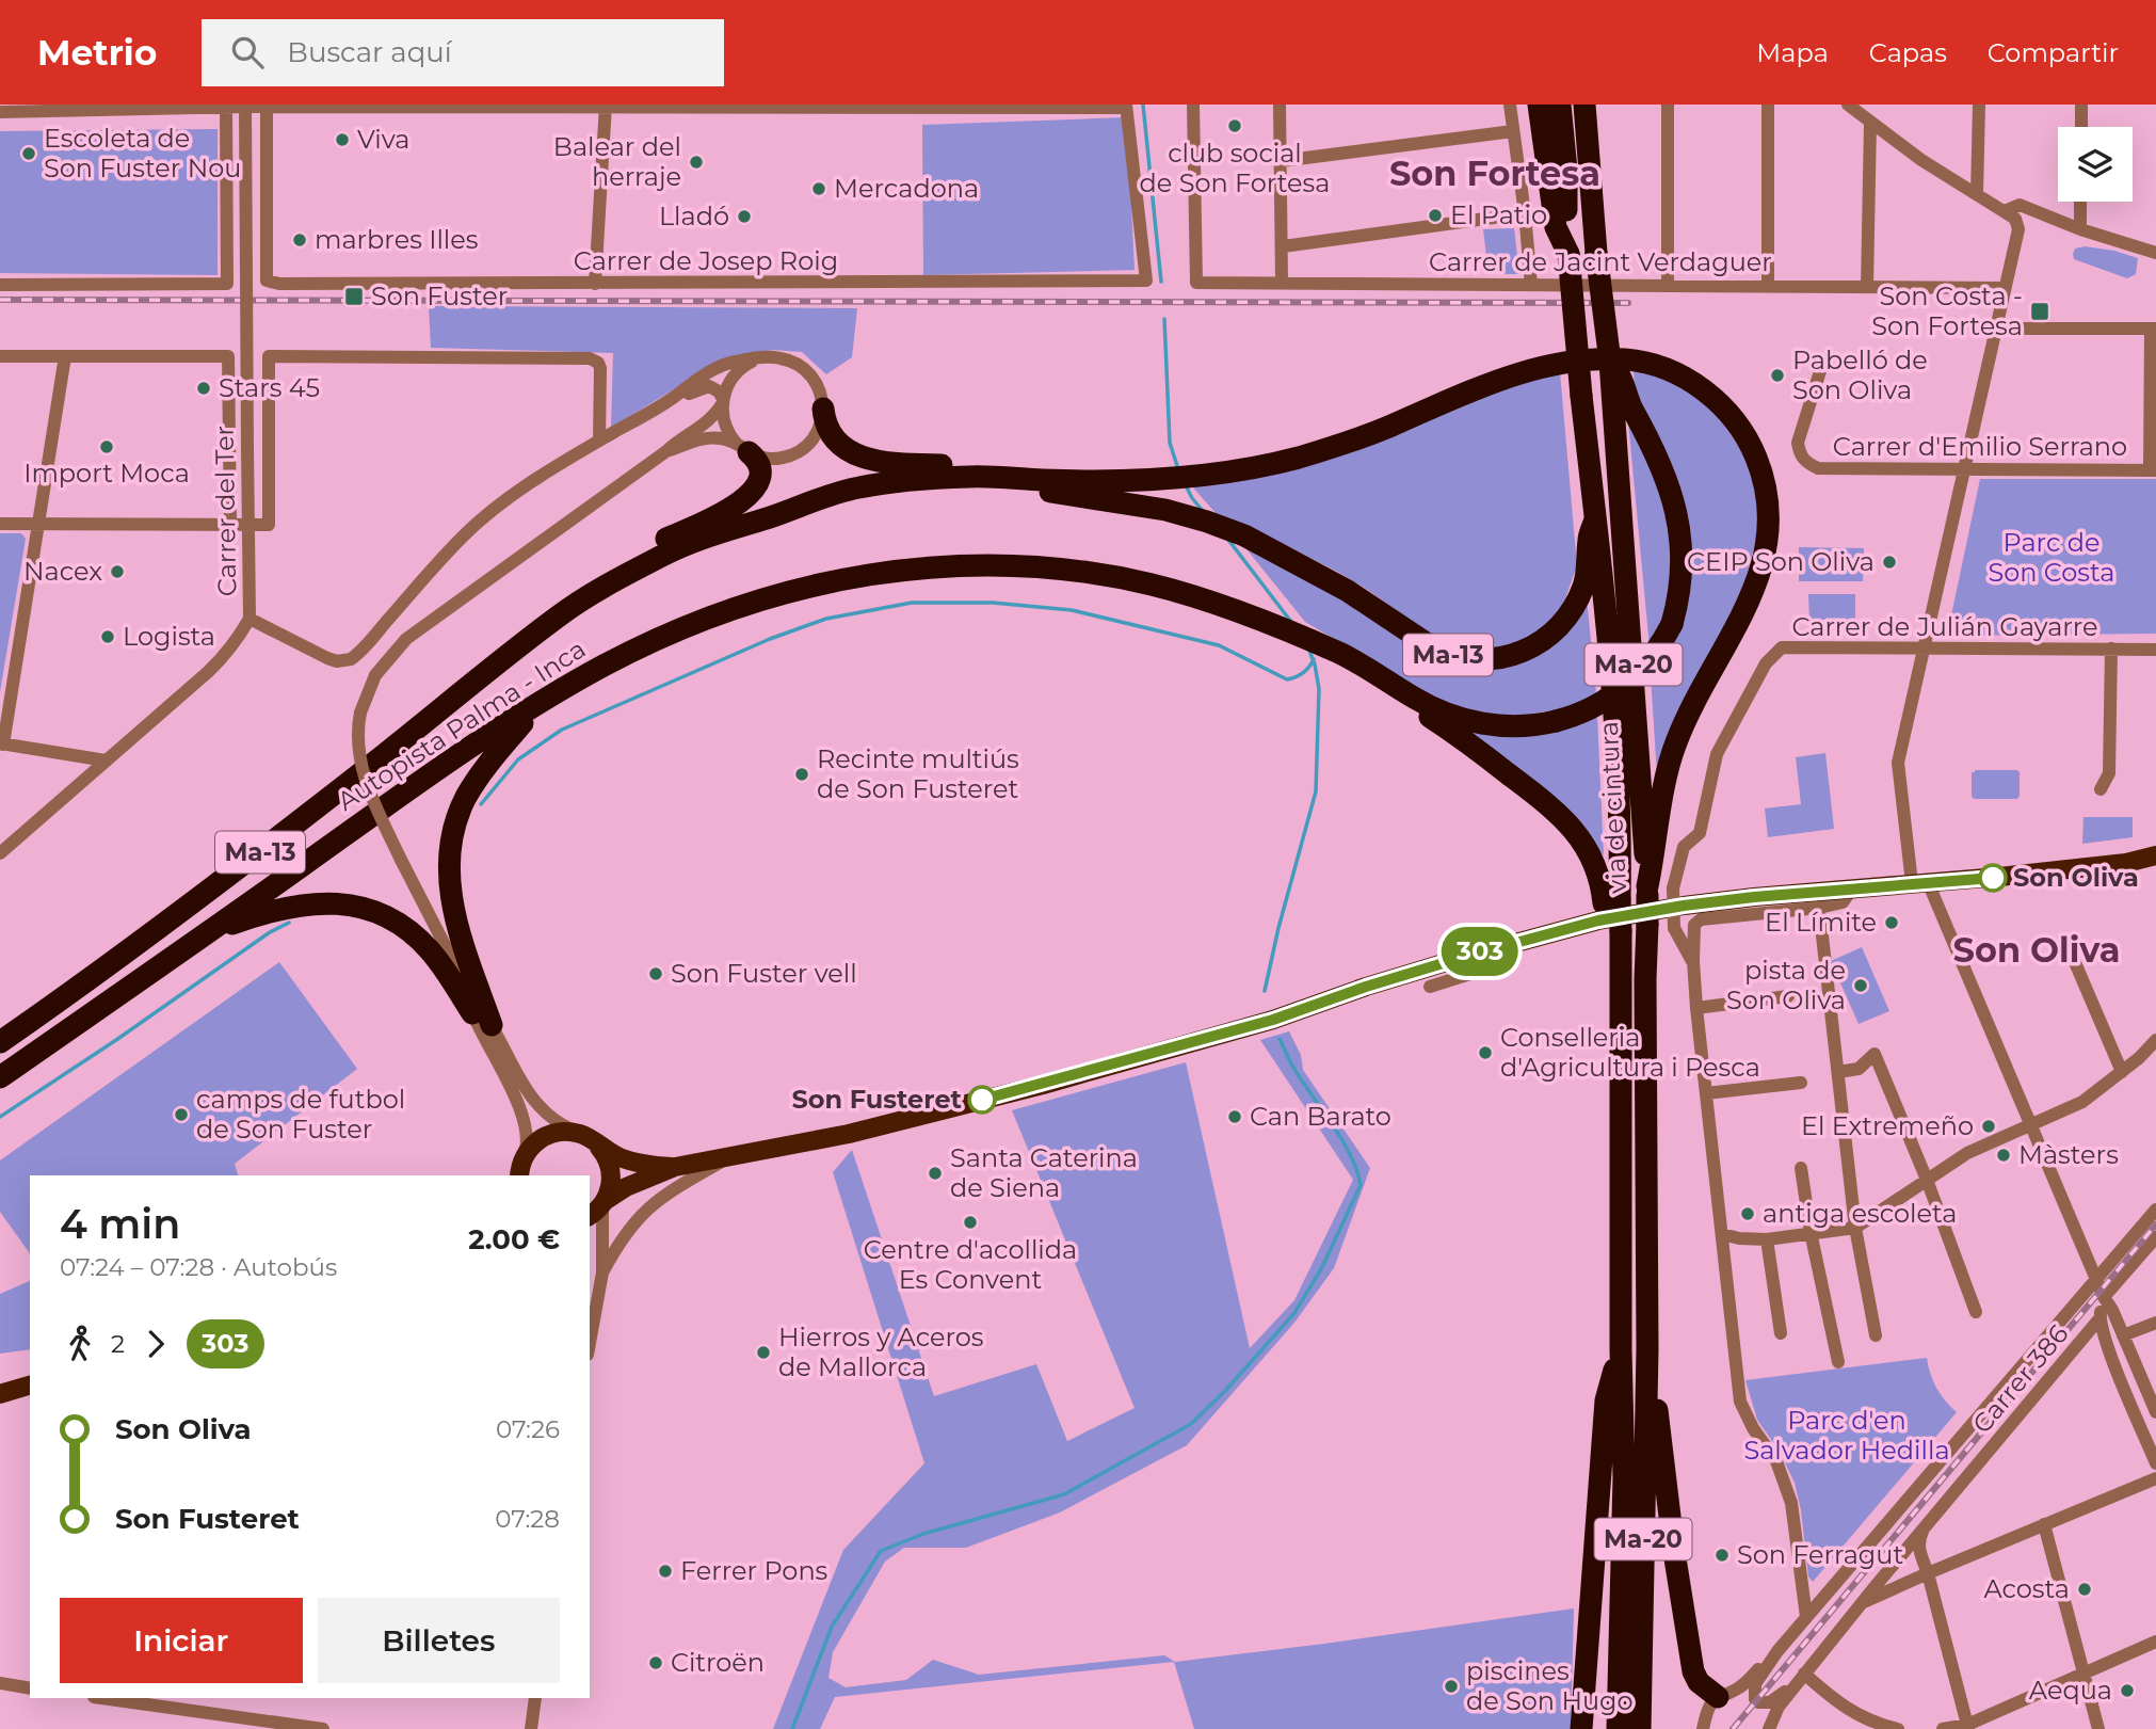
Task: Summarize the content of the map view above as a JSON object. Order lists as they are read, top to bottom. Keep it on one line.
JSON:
{"streets":{"highway":["Ma-13","Ma-20","Autopista Palma - Inca","via de cintura"],"street":["Carrer de Josep Roig","Carrer de Jacint Verdaguer","Carrer d'Emilio Serrano","Carrer del Ter","Carrer de Julián Gayarre","Carrer 386"]},"crossings":[["Ma-13","Ma-20"],["Ma-13","Autopista Palma - Inca"],["Ma-13","via de cintura"],["Ma-20","via de cintura"]],"districts":["Son Fortesa","Son Oliva"],"parks":["Parc de Son Costa","Parc d'en Salvador Hedilla"],"places":{"other":["club social de Son Fortesa","Viva","Escoleta de Son Fuster Nou","Balear del herraje","Mercadona","El Patio","Lladó","marbres Illes","Pabelló de Son Oliva","Stars 45","Import Moca","CEIP Son Oliva","Nacex","Logista","Recinte multiús de Son Fusteret","Son Oliva","El Límite","Son Fuster vell","pista de Son Oliva","Conselleria d'Agricultura i Pesca","Son Fusteret","camps de futbol de Son Fuster","Can Barato","El Extremeño","Màsters","Santa Caterina de Siena","antiga escoleta","Centre d'acollida Es Convent","Hierros y Aceros de Mallorca","Son Ferragut","Ferrer Pons","Acosta","Citroën","piscines de Son Hugo","Aequa"],"transit":["Son Fuster","Son Costa - Son Fortesa"]},"lines":["bus line 303"],"page":{"header":"Metrio","search":"Buscar aquí","nav":["Mapa","Capas","Compartir"],"on_map":"303","heading":["4 min","07:24 – 07:28 · Autobús","2.00 €"],"legs":["2","303"],"list":[{"name":"Son Oliva","value":"07:26"},{"name":"Son Fusteret","value":"07:28"}],"buttons":["Iniciar","Billetes"]}}
